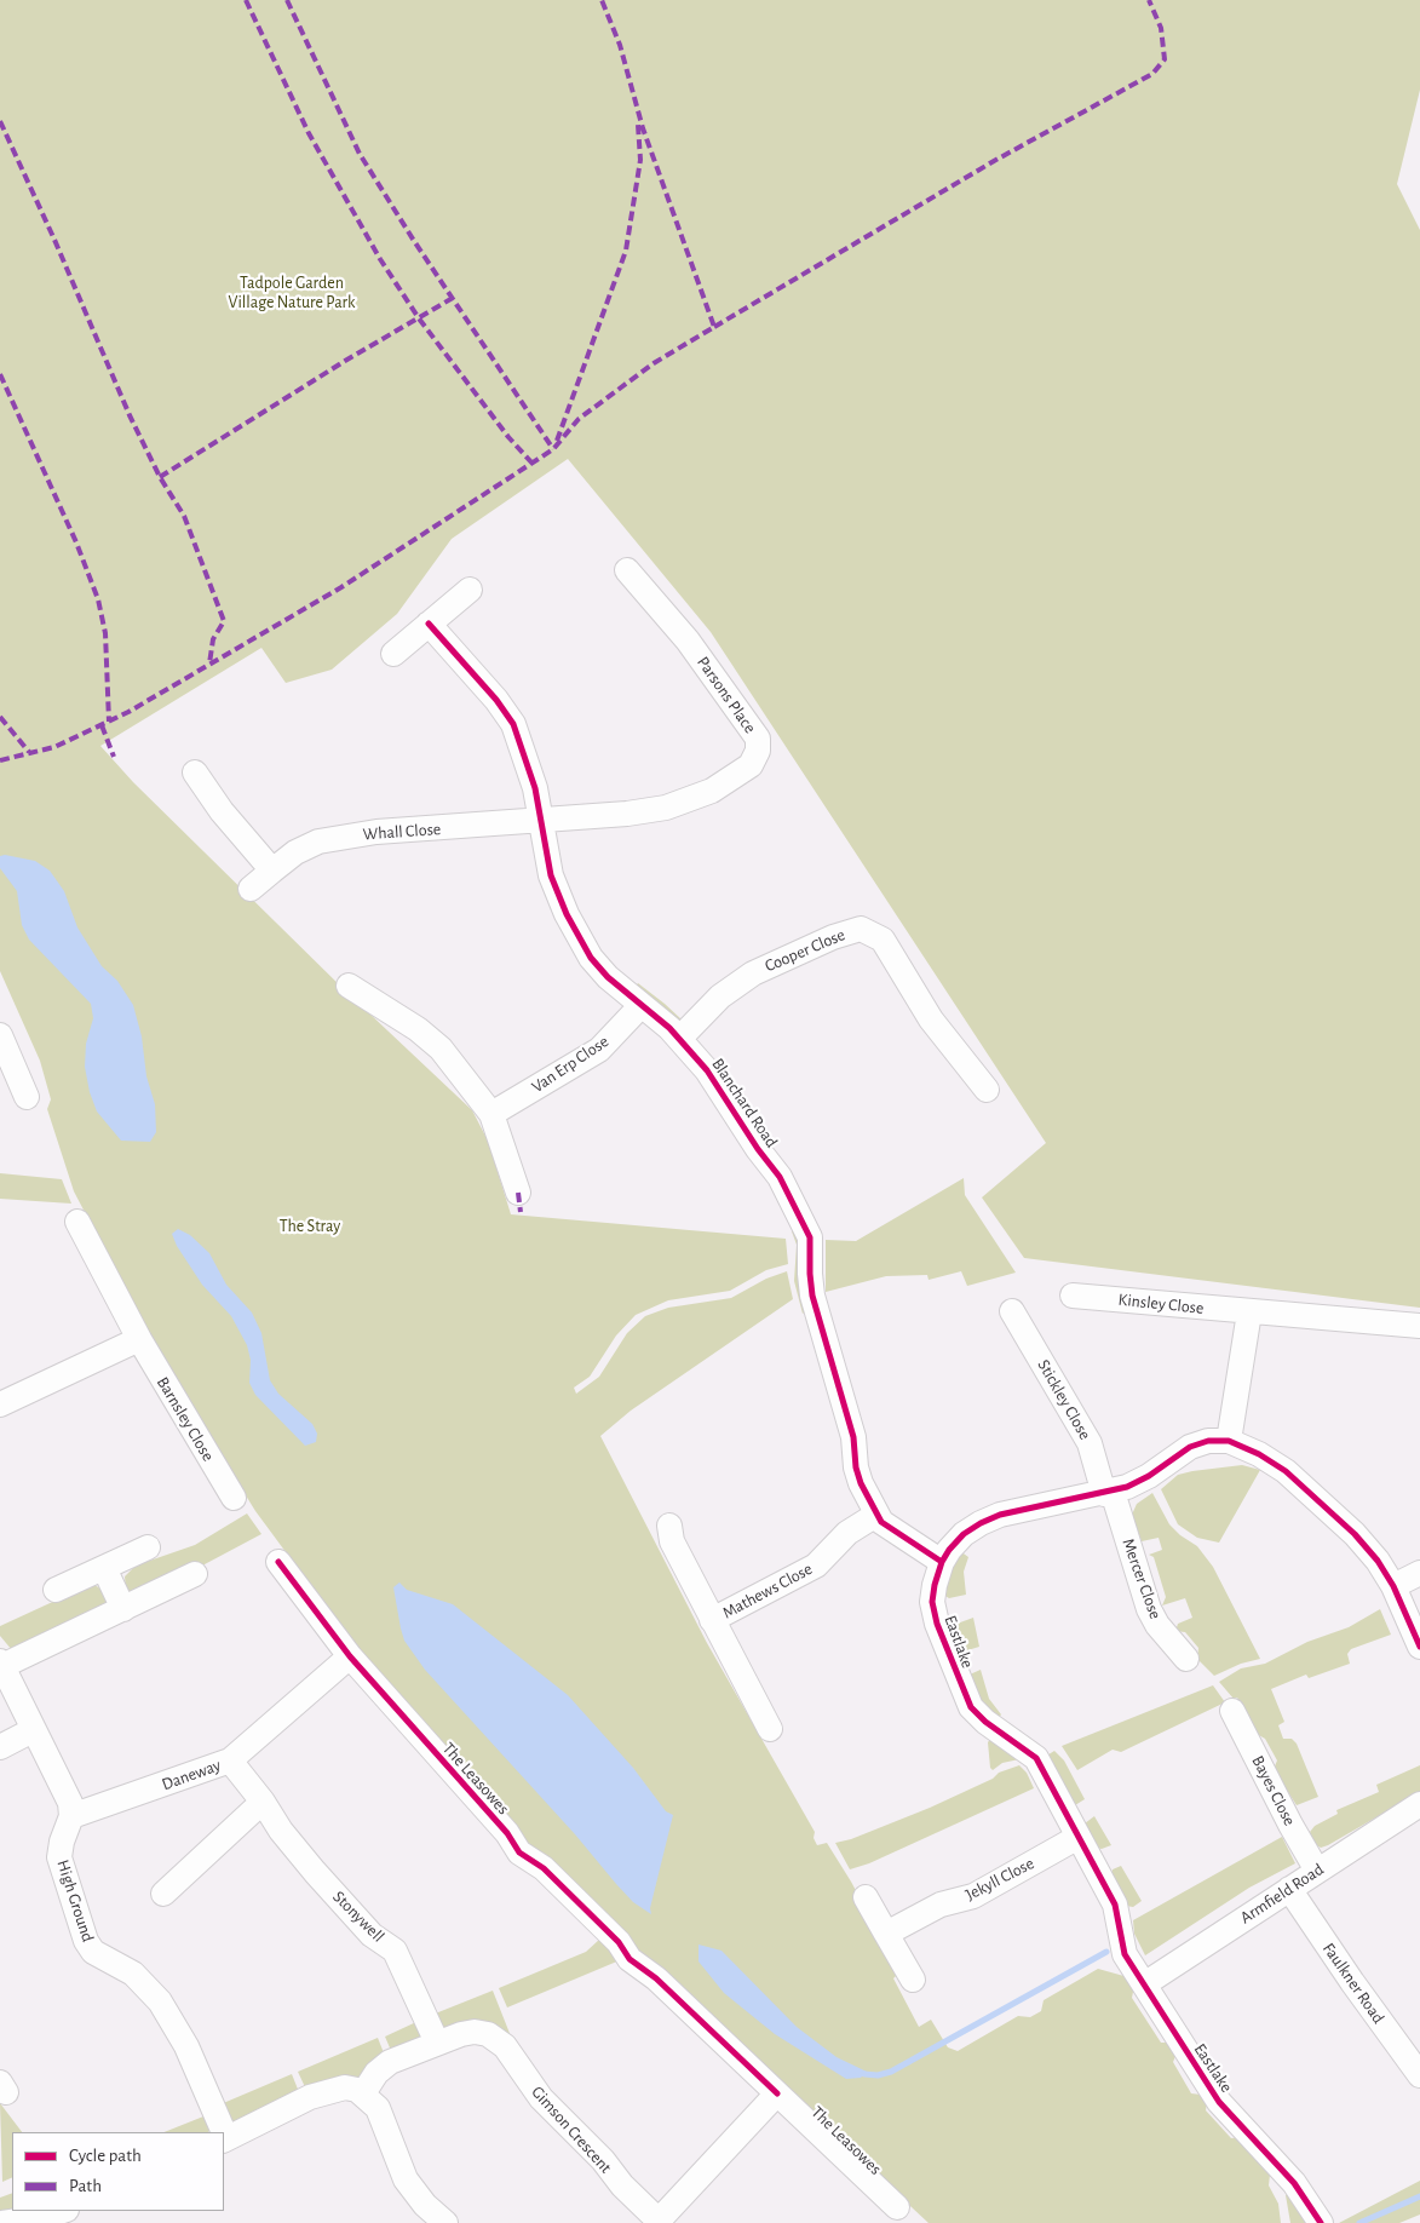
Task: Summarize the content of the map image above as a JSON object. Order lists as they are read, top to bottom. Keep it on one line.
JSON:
{"streets":{"street":["Parsons Place","Whall Close","Cooper Close","Van Erp Close","Blanchard Road","Kinsley Close","Stickley Close","Barnsley Close","Mercer Close","Mathews Close","Eastlake","Daneway","The Leasowes","Bayes Close","Jekyll Close","Armfield Road","High Ground","Stonywell","Faulkner Road","Gimson Crescent"]},"crossings":[["Parsons Place","Whall Close"],["Parsons Place","Blanchard Road"],["Whall Close","Blanchard Road"],["Cooper Close","Blanchard Road"],["Van Erp Close","Blanchard Road"],["Blanchard Road","Mathews Close"],["Blanchard Road","Eastlake"],["Stickley Close","Mercer Close"],["Stickley Close","Eastlake"],["Mercer Close","Eastlake"],["Eastlake","Jekyll Close"],["Eastlake","Armfield Road"],["Daneway","The Leasowes"],["Daneway","High Ground"],["Daneway","Stonywell"],["Bayes Close","Armfield Road"],["Armfield Road","Faulkner Road"],["Stonywell","Gimson Crescent"]],"parks":["Tadpole Garden Village Nature Park","The Stray"],"legend":["Cycle path","Path"]}
